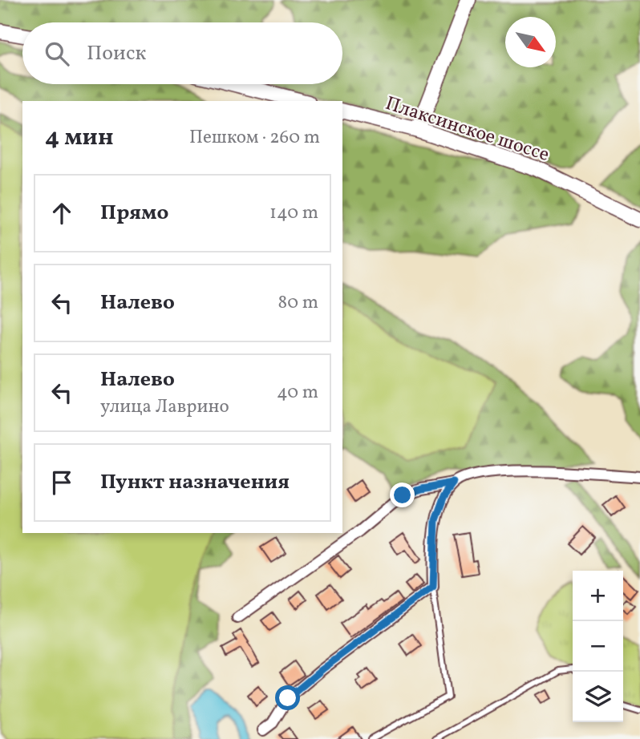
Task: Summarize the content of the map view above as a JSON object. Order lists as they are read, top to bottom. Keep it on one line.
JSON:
{"streets":{"main road":["Плаксинское шоссе"]},"north":"bottom right","page":{"search":"Поиск","heading":["4 мин","Пешком · 260 m"],"list":[["Прямо","140 m"],["Налево","80 m"],["Налево","улица Лаврино","40 m"],"Пункт назначения"],"map_buttons":["+","−"]}}
